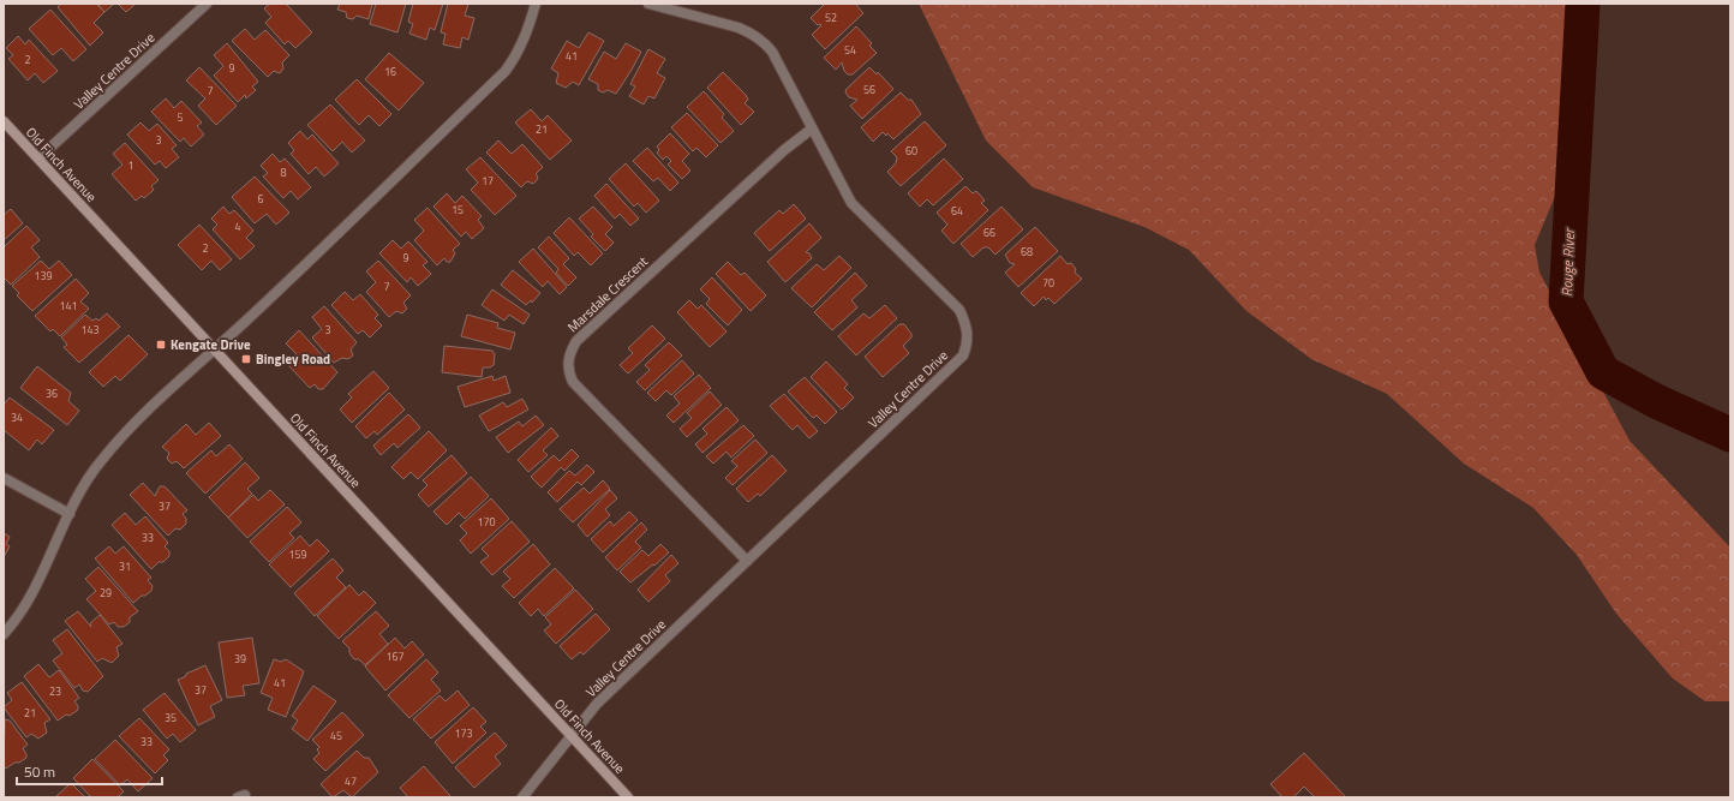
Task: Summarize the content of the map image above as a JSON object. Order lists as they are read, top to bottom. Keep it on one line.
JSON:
{"streets":{"street":["Valley Centre Drive","Old Finch Avenue","Marsdale Crescent"]},"crossings":[["Valley Centre Drive","Old Finch Avenue"],["Valley Centre Drive","Marsdale Crescent"]],"water":["Rouge River"],"places":{"transit":["Kengate Drive","Bingley Road"]},"house_numbers":["52","54","41","2","9","16","56","7","5","21","3","60","1","8","17","6","15","64","4","66","2","68","9","139","70","7","141","143","3","36","34","37","170","33","159","31","29","167","39","41","37","23","21","35","173","45","33","47"],"scale_bar":"50 m"}
